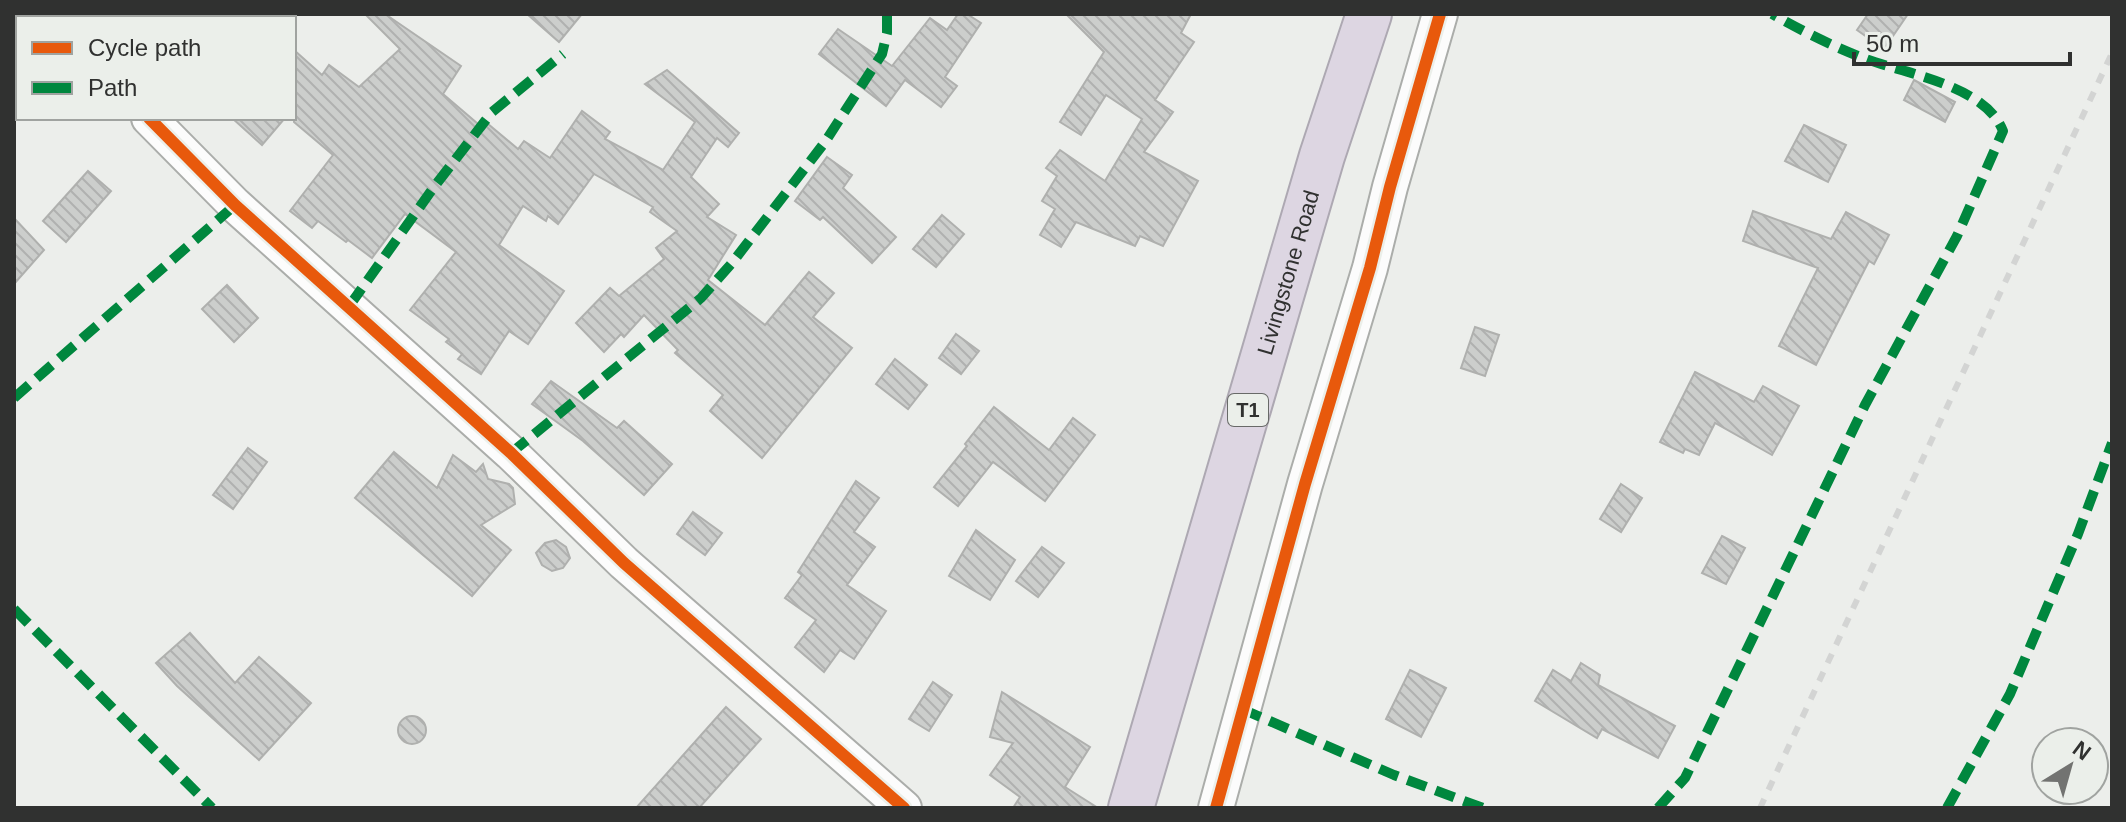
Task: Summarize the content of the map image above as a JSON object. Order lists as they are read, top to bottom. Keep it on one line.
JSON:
{"streets":{"highway":["Livingstone Road","T1"]},"legend":["Cycle path","Path"],"scale_bar":"50 m","north":"top right"}
